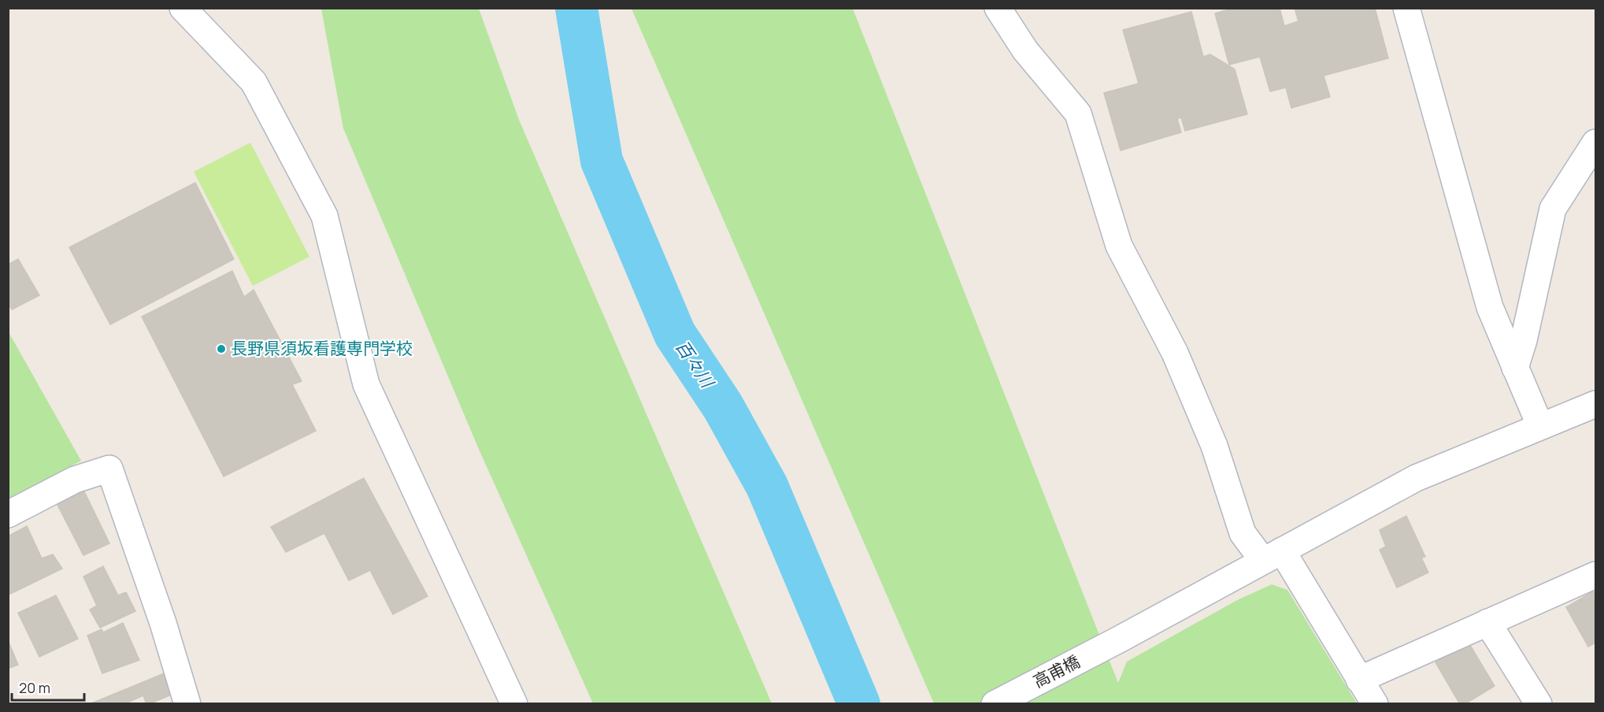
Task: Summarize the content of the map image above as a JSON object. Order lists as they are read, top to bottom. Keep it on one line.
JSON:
{"streets":{"street":["高甫橋"]},"water":["百々川"],"places":["長野県須坂看護専門学校"],"scale_bar":"20 m"}
